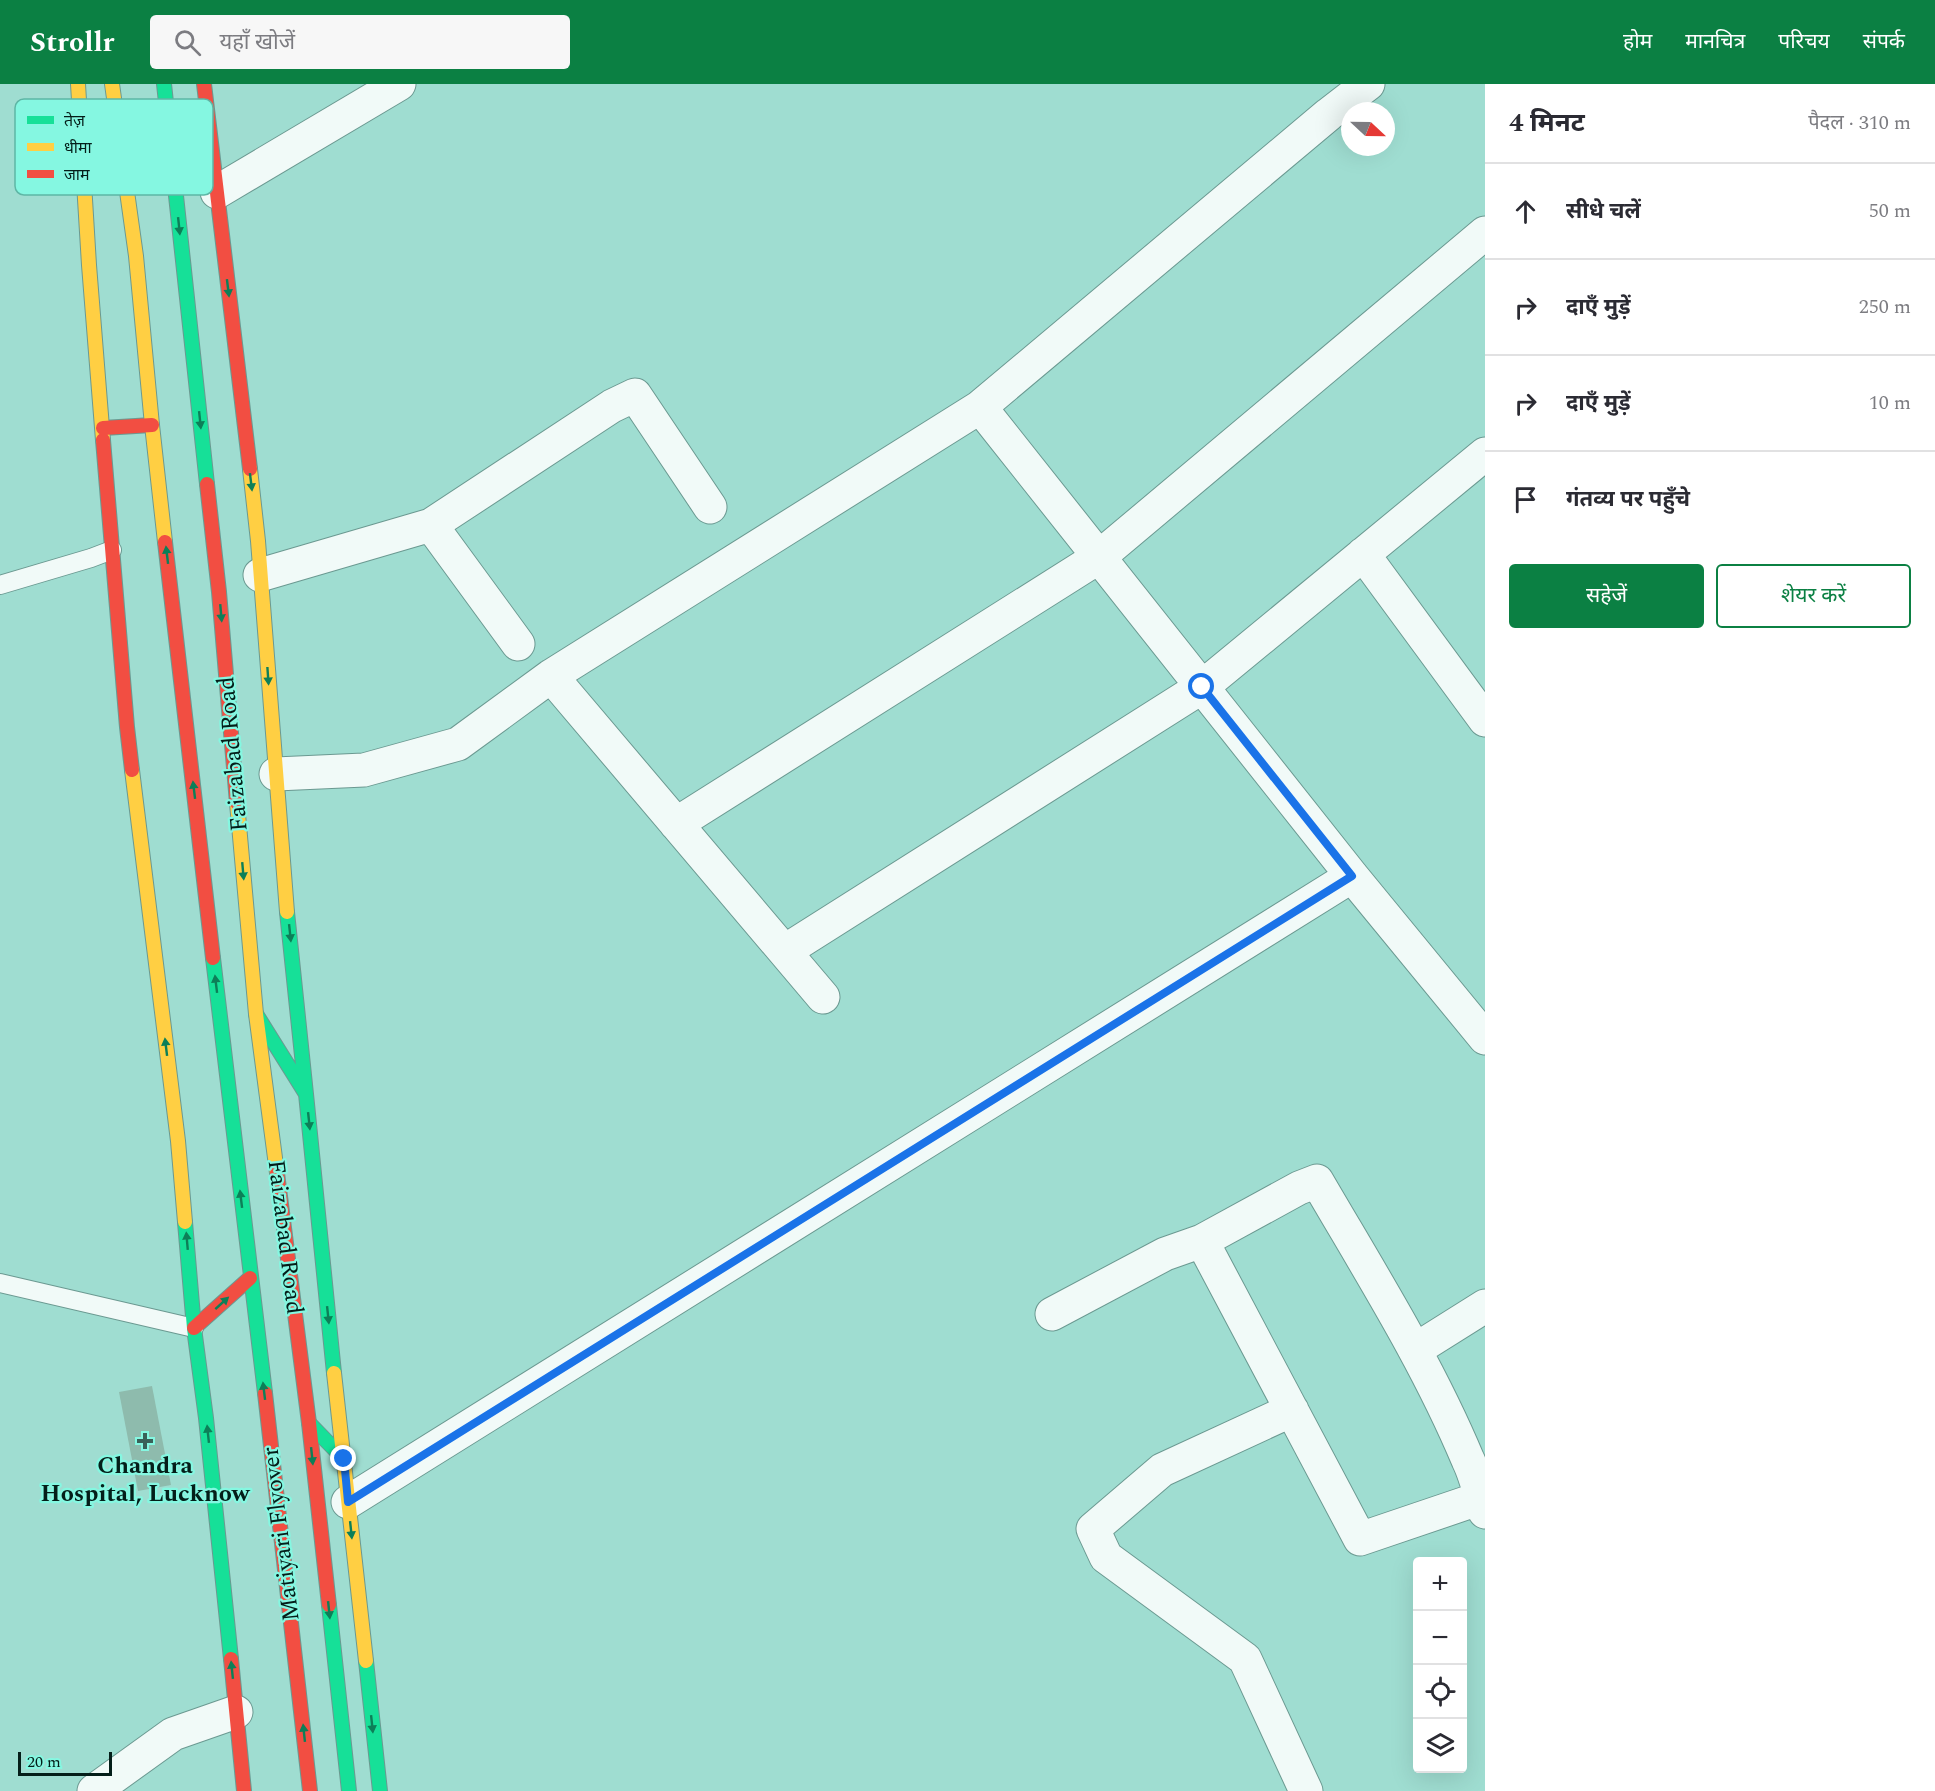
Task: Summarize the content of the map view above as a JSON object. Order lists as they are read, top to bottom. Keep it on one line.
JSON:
{"streets":{"main road":["Faizabad Road","Matiyari Flyover"]},"crossings":[["Faizabad Road","Matiyari Flyover"]],"places":{"health":["Chandra Hospital, Lucknow"]},"legend":["तेज़","धीमा","जाम"],"scale_bar":"20 m","north":"right","page":{"header":"Strollr","search":"यहाँ खोजें","nav":["होम","मानचित्र","परिचय","संपर्क"],"heading":["4 मिनट","पैदल · 310 m"],"list":[["सीधे चलें","50 m"],["दाएँ मुड़ें","250 m"],["दाएँ मुड़ें","10 m"],"गंतव्य पर पहुँचे"],"buttons":["सहेजें","शेयर करें"],"map_buttons":["+","−"],"scale":"20 m"}}
